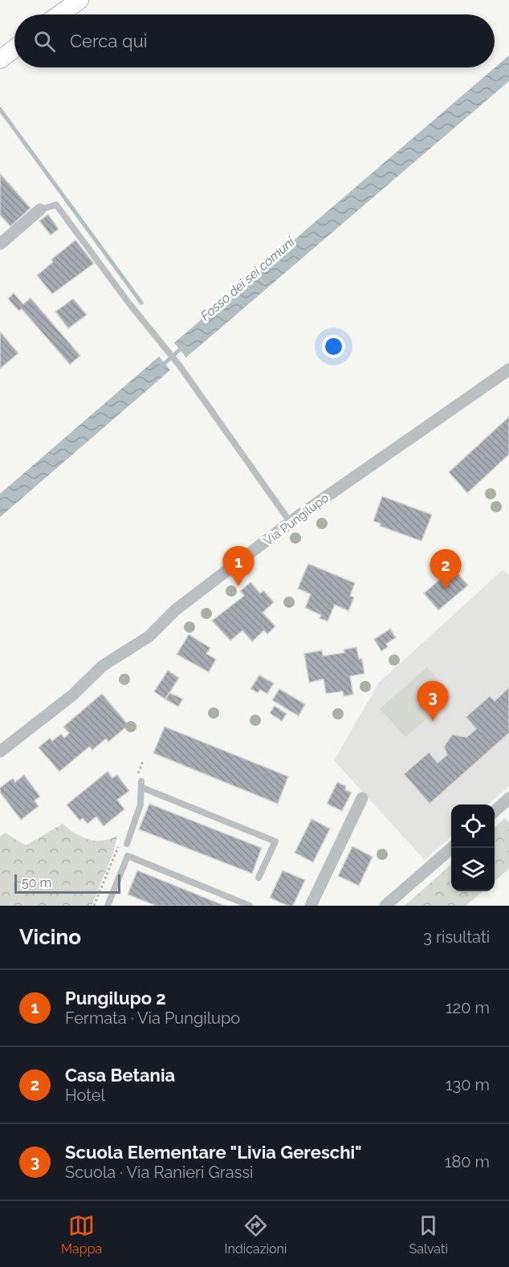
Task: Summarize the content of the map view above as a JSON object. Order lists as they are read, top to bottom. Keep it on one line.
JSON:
{"streets":{"street":["Via Pungilupo"]},"water":["Fosso dei sei comuni"],"scale_bar":"50 m","page":{"search":"Cerca qui","pins":["1","2","3"],"scale":"50 m","heading":["Vicino","3 risultati"],"list":[{"mark":"1","name":"Pungilupo 2","note":"Fermata · Via Pungilupo","value":"120 m"},{"mark":"2","name":"Casa Betania","note":"Hotel","value":"130 m"},{"mark":"3","name":"Scuola Elementare \"Livia Gereschi\"","note":"Scuola · Via Ranieri Grassi","value":"180 m"}],"nav":["Mappa","Indicazioni","Salvati"]}}
